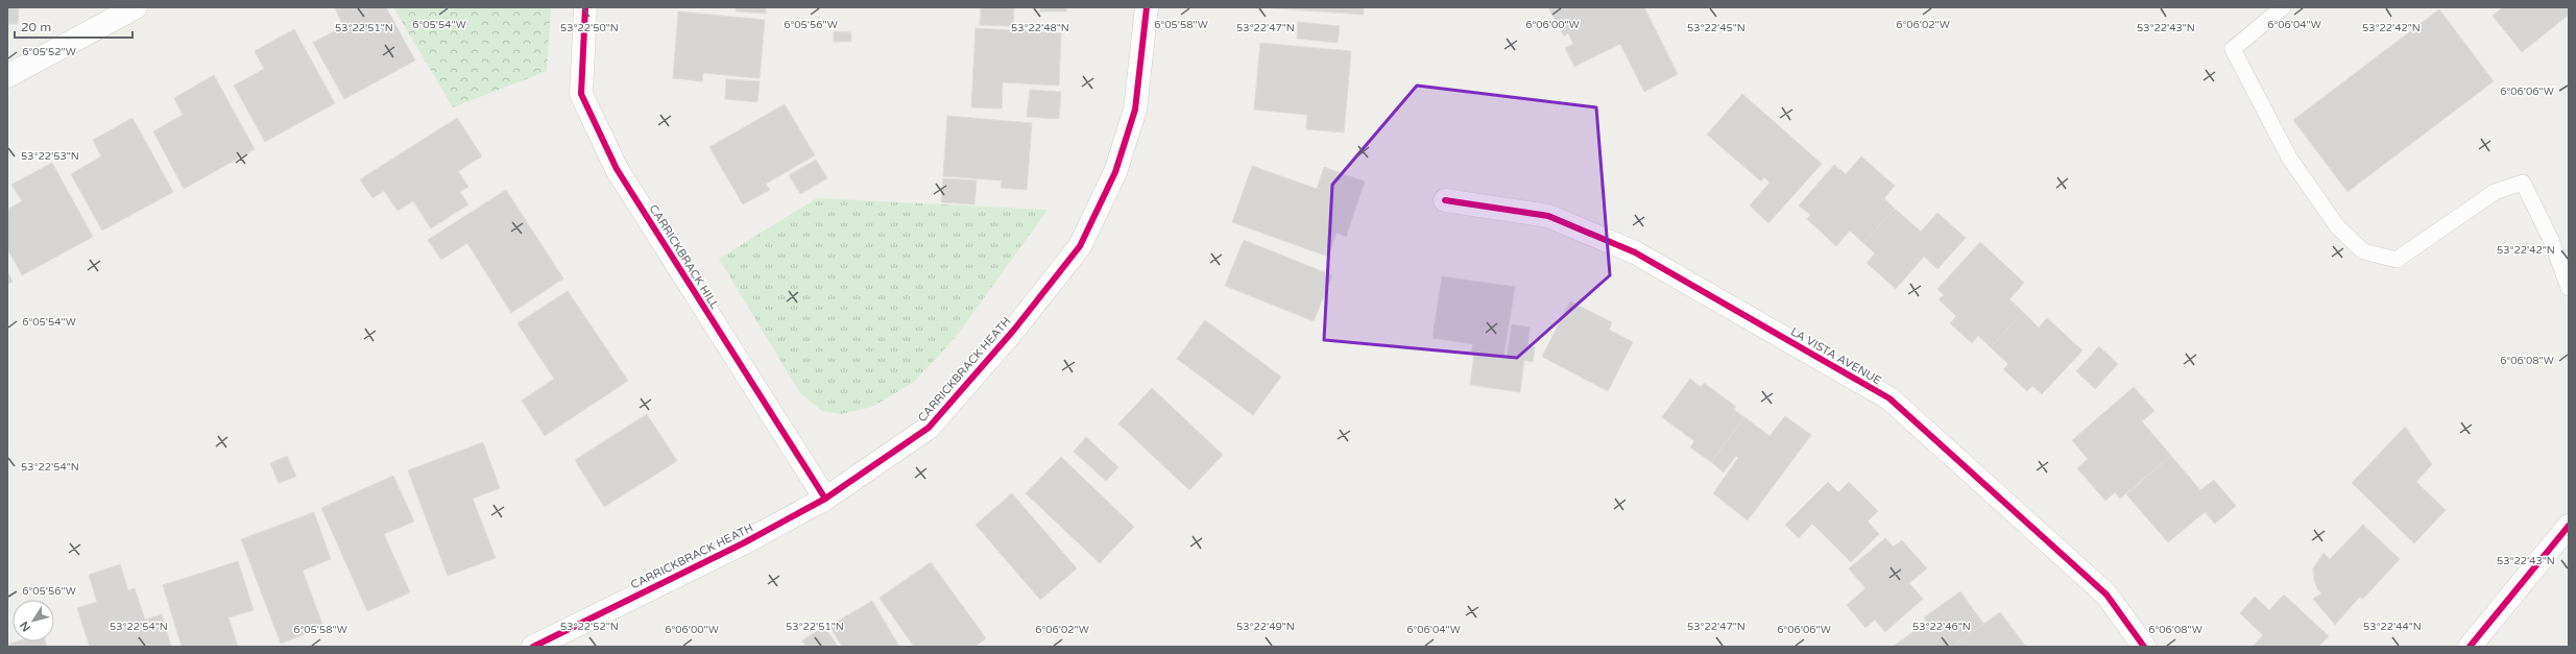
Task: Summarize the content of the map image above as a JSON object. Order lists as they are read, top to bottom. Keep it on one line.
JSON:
{"streets":{"street":["CARRICKBRACK HILL","LA VISTA AVENUE","CARRICKBRACK HEATH"]},"crossings":[["CARRICKBRACK HILL","CARRICKBRACK HEATH"]],"scale_bar":"20 m","north":"bottom left","coordinates":["6°05'54\"W","6°05'56\"W","6°05'58\"W","6°06'00\"W","6°06'02\"W","6°06'04\"W","53°22'51\"N","53°22'50\"N","53°22'48\"N","53°22'47\"N","53°22'45\"N","53°22'43\"N","53°22'42\"N","6°05'52\"W","6°06'06\"W","53°22'53\"N","6°06'08\"W","53°22'54\"N","53°22'52\"N","53°22'49\"N","53°22'46\"N","53°22'44\"N"]}
